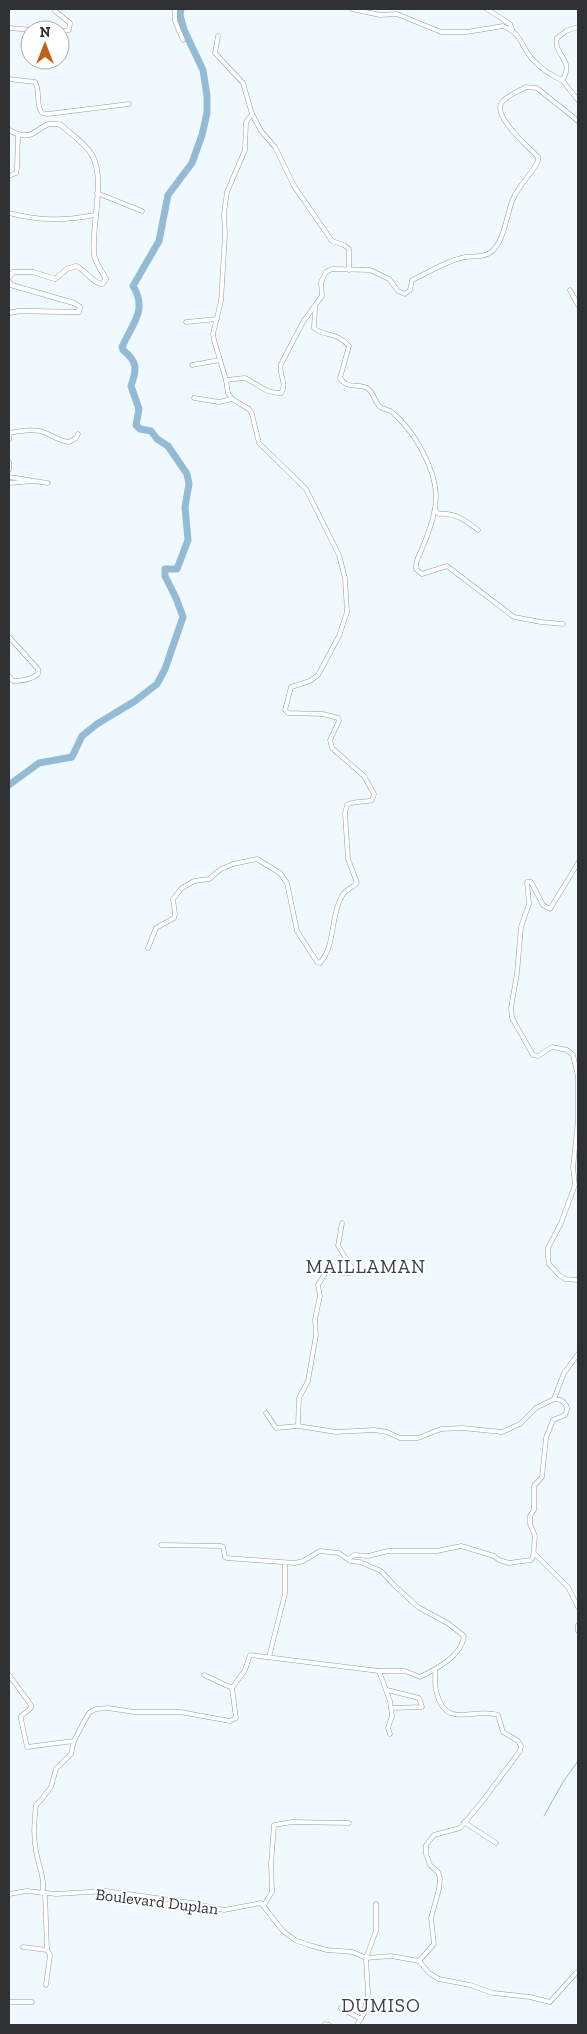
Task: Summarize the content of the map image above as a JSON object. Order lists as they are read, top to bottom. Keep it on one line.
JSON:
{"streets":{"street":["Boulevard Duplan"]},"districts":["MAILLAMAN","DUMISO"],"north":"top"}
